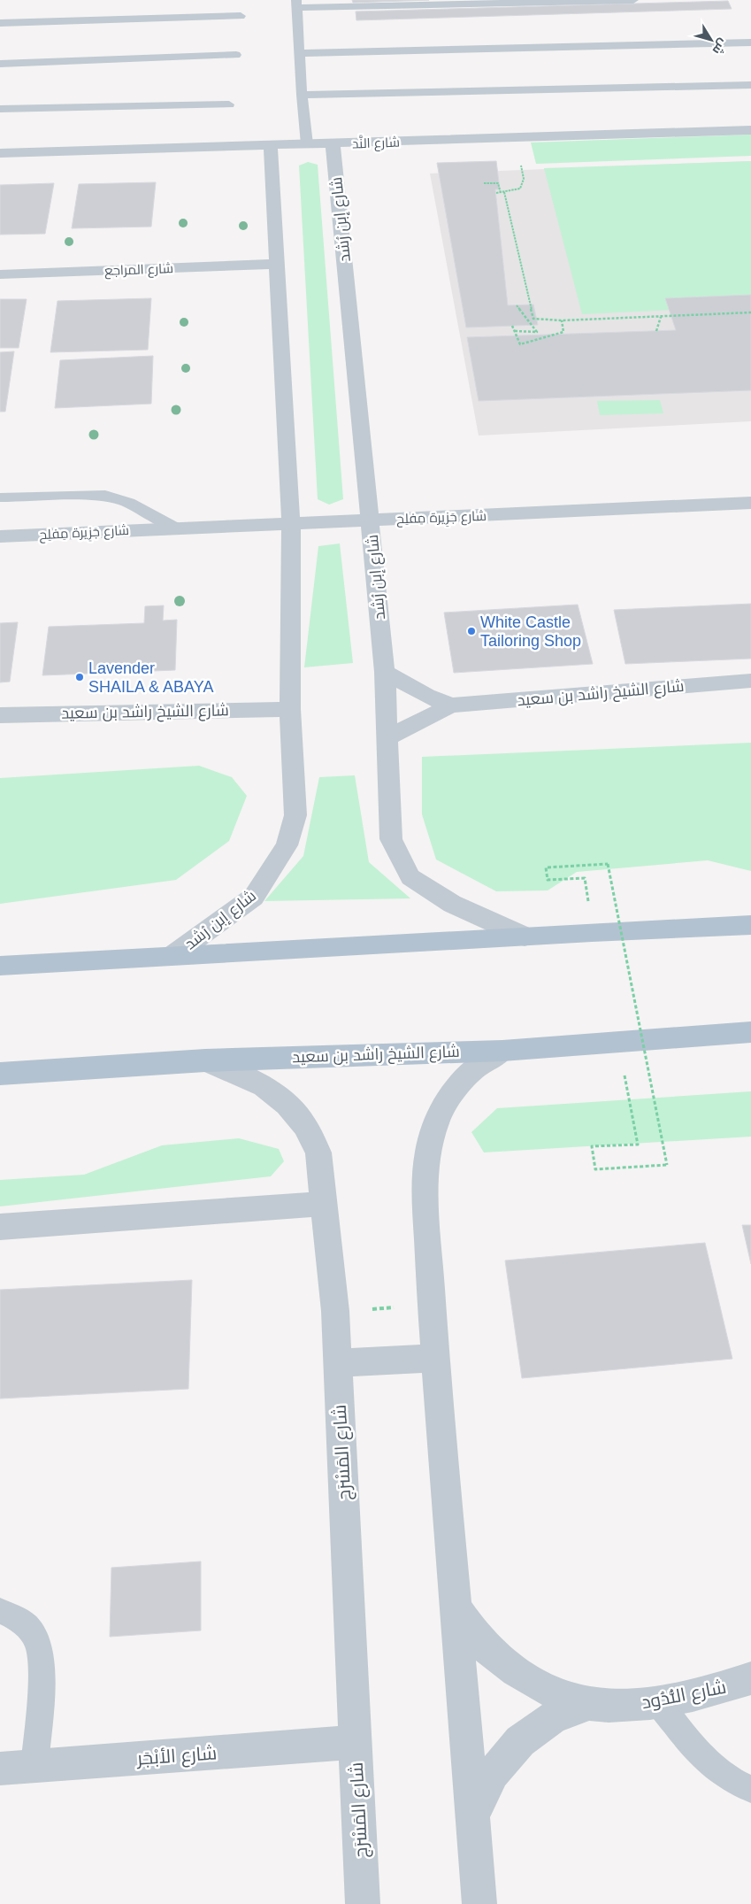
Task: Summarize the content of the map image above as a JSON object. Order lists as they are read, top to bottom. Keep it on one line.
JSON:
{"streets":{"main road":["شارع الشيخ راشد بن سعيد"],"street":["شارع النَّد","شارع إبن رُشد","شارع المراجع","شارع جَزِيرة مِفلِح","شارع المَسْرَج","شارع النُّدُود","شارع الأبْجَر"]},"crossings":[["شارع النَّد","شارع إبن رُشد"],["شارع إبن رُشد","شارع المراجع"],["شارع إبن رُشد","شارع جَزِيرة مِفلِح"],["شارع إبن رُشد","شارع الشيخ راشد بن سعيد"],["شارع الشيخ راشد بن سعيد","شارع المَسْرَج"],["شارع المَسْرَج","شارع الأبْجَر"]],"places":["White Castle Tailoring Shop","Lavender SHAILA & ABAYA"],"north":"bottom right"}
